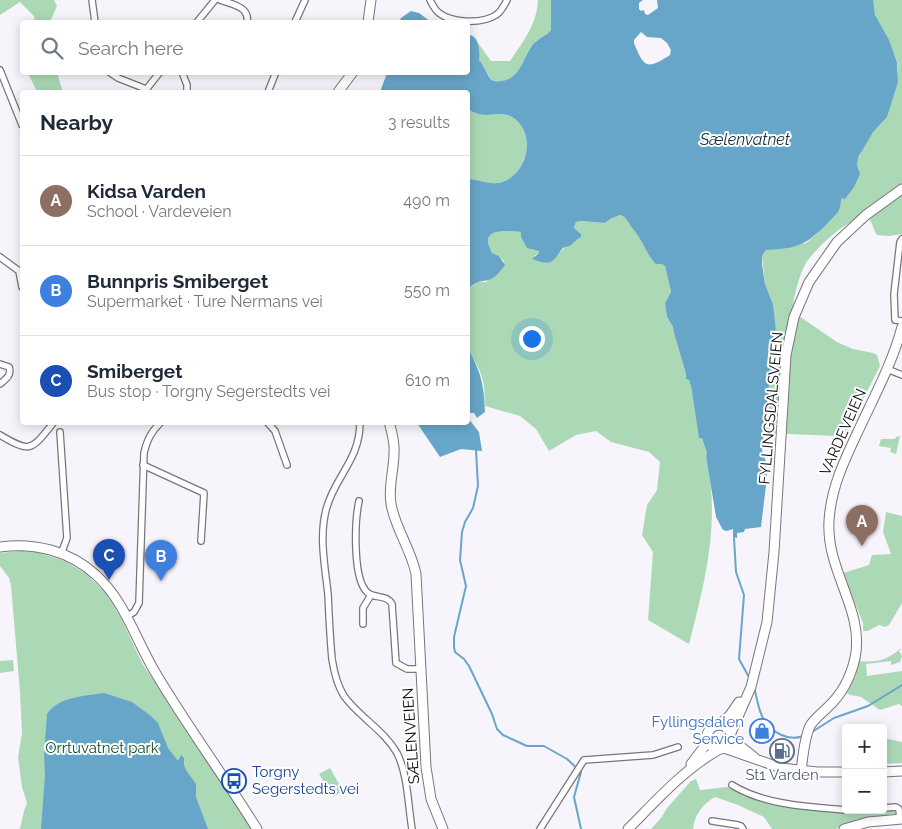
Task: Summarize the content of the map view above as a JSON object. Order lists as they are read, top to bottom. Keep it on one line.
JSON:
{"streets":{"main road":["FYLLINGSDALSVEIEN","VARDEVEIEN","SÆLENVEIEN"]},"water":["Sælenvatnet"],"parks":["Orrtuvatnet park"],"places":{"shop":["Fyllingsdalen Service"],"fuel station":["St1 Varden"],"bus stop":["Torgny Segerstedts vei"]},"page":{"search":"Search here","heading":["Nearby","3 results"],"list":[{"mark":"A","name":"Kidsa Varden","note":"School · Vardeveien","value":"490 m"},{"mark":"B","name":"Bunnpris Smiberget","note":"Supermarket · Ture Nermans vei","value":"550 m"},{"mark":"C","name":"Smiberget","note":"Bus stop · Torgny Segerstedts vei","value":"610 m"}],"pins":["A","C","B"],"map_buttons":["+","−"]}}
